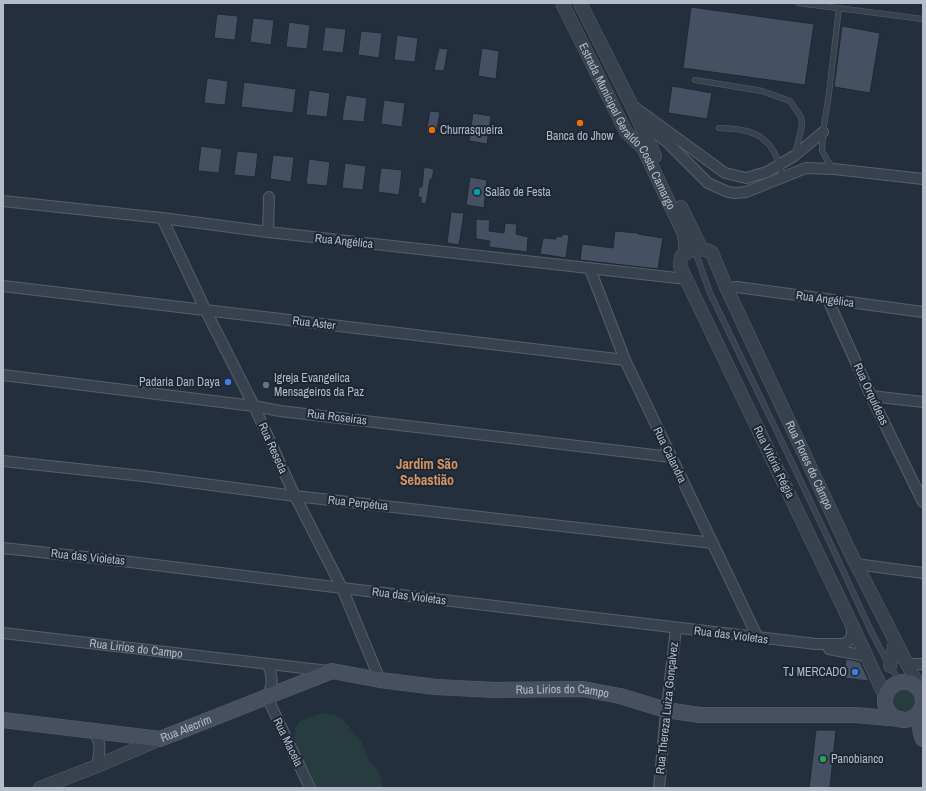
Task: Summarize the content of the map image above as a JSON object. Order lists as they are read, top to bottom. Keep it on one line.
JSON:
{"streets":{"main road":["Rua Lirios do Campo","Rua Alecrim"],"street":["Estrada Municipal Geraldo Costa Camargo","Rua Angélica","Rua Aster","Rua Orquídeas","Rua Roseiras","Rua Reseda","Rua Calandra","Rua Vitória Régia","Rua Flores do Câmpo","Rua Perpétua","Rua das Violetas","Rua Thereza Luiza Gonçalvez","Rua Macela"]},"crossings":[["Estrada Municipal Geraldo Costa Camargo","Rua Vitória Régia"],["Estrada Municipal Geraldo Costa Camargo","Rua Flores do Câmpo"],["Rua Angélica","Rua Orquídeas"],["Rua Angélica","Rua Reseda"],["Rua Angélica","Rua Calandra"],["Rua Angélica","Rua Vitória Régia"],["Rua Angélica","Rua Flores do Câmpo"],["Rua Aster","Rua Reseda"],["Rua Aster","Rua Calandra"],["Rua Roseiras","Rua Reseda"],["Rua Roseiras","Rua Calandra"],["Rua Reseda","Rua Perpétua"],["Rua Reseda","Rua das Violetas"],["Rua Reseda","Rua Lirios do Campo"],["Rua Calandra","Rua Perpétua"],["Rua Calandra","Rua das Violetas"],["Rua Vitória Régia","Rua Flores do Câmpo"],["Rua Vitória Régia","Rua das Violetas"],["Rua Vitória Régia","Rua Lirios do Campo"],["Rua Flores do Câmpo","Rua Lirios do Campo"],["Rua das Violetas","Rua Thereza Luiza Gonçalvez"],["Rua Lirios do Campo","Rua Thereza Luiza Gonçalvez"],["Rua Lirios do Campo","Rua Alecrim"],["Rua Alecrim","Rua Macela"]],"districts":["Jardim São Sebastião"],"places":["Banca do Jhow","Churrasqueira","Salão de Festa","Padaria Dan Daya","Igreja Evangelica Mensageiros da Paz","TJ MERCADO","Panobianco"]}
